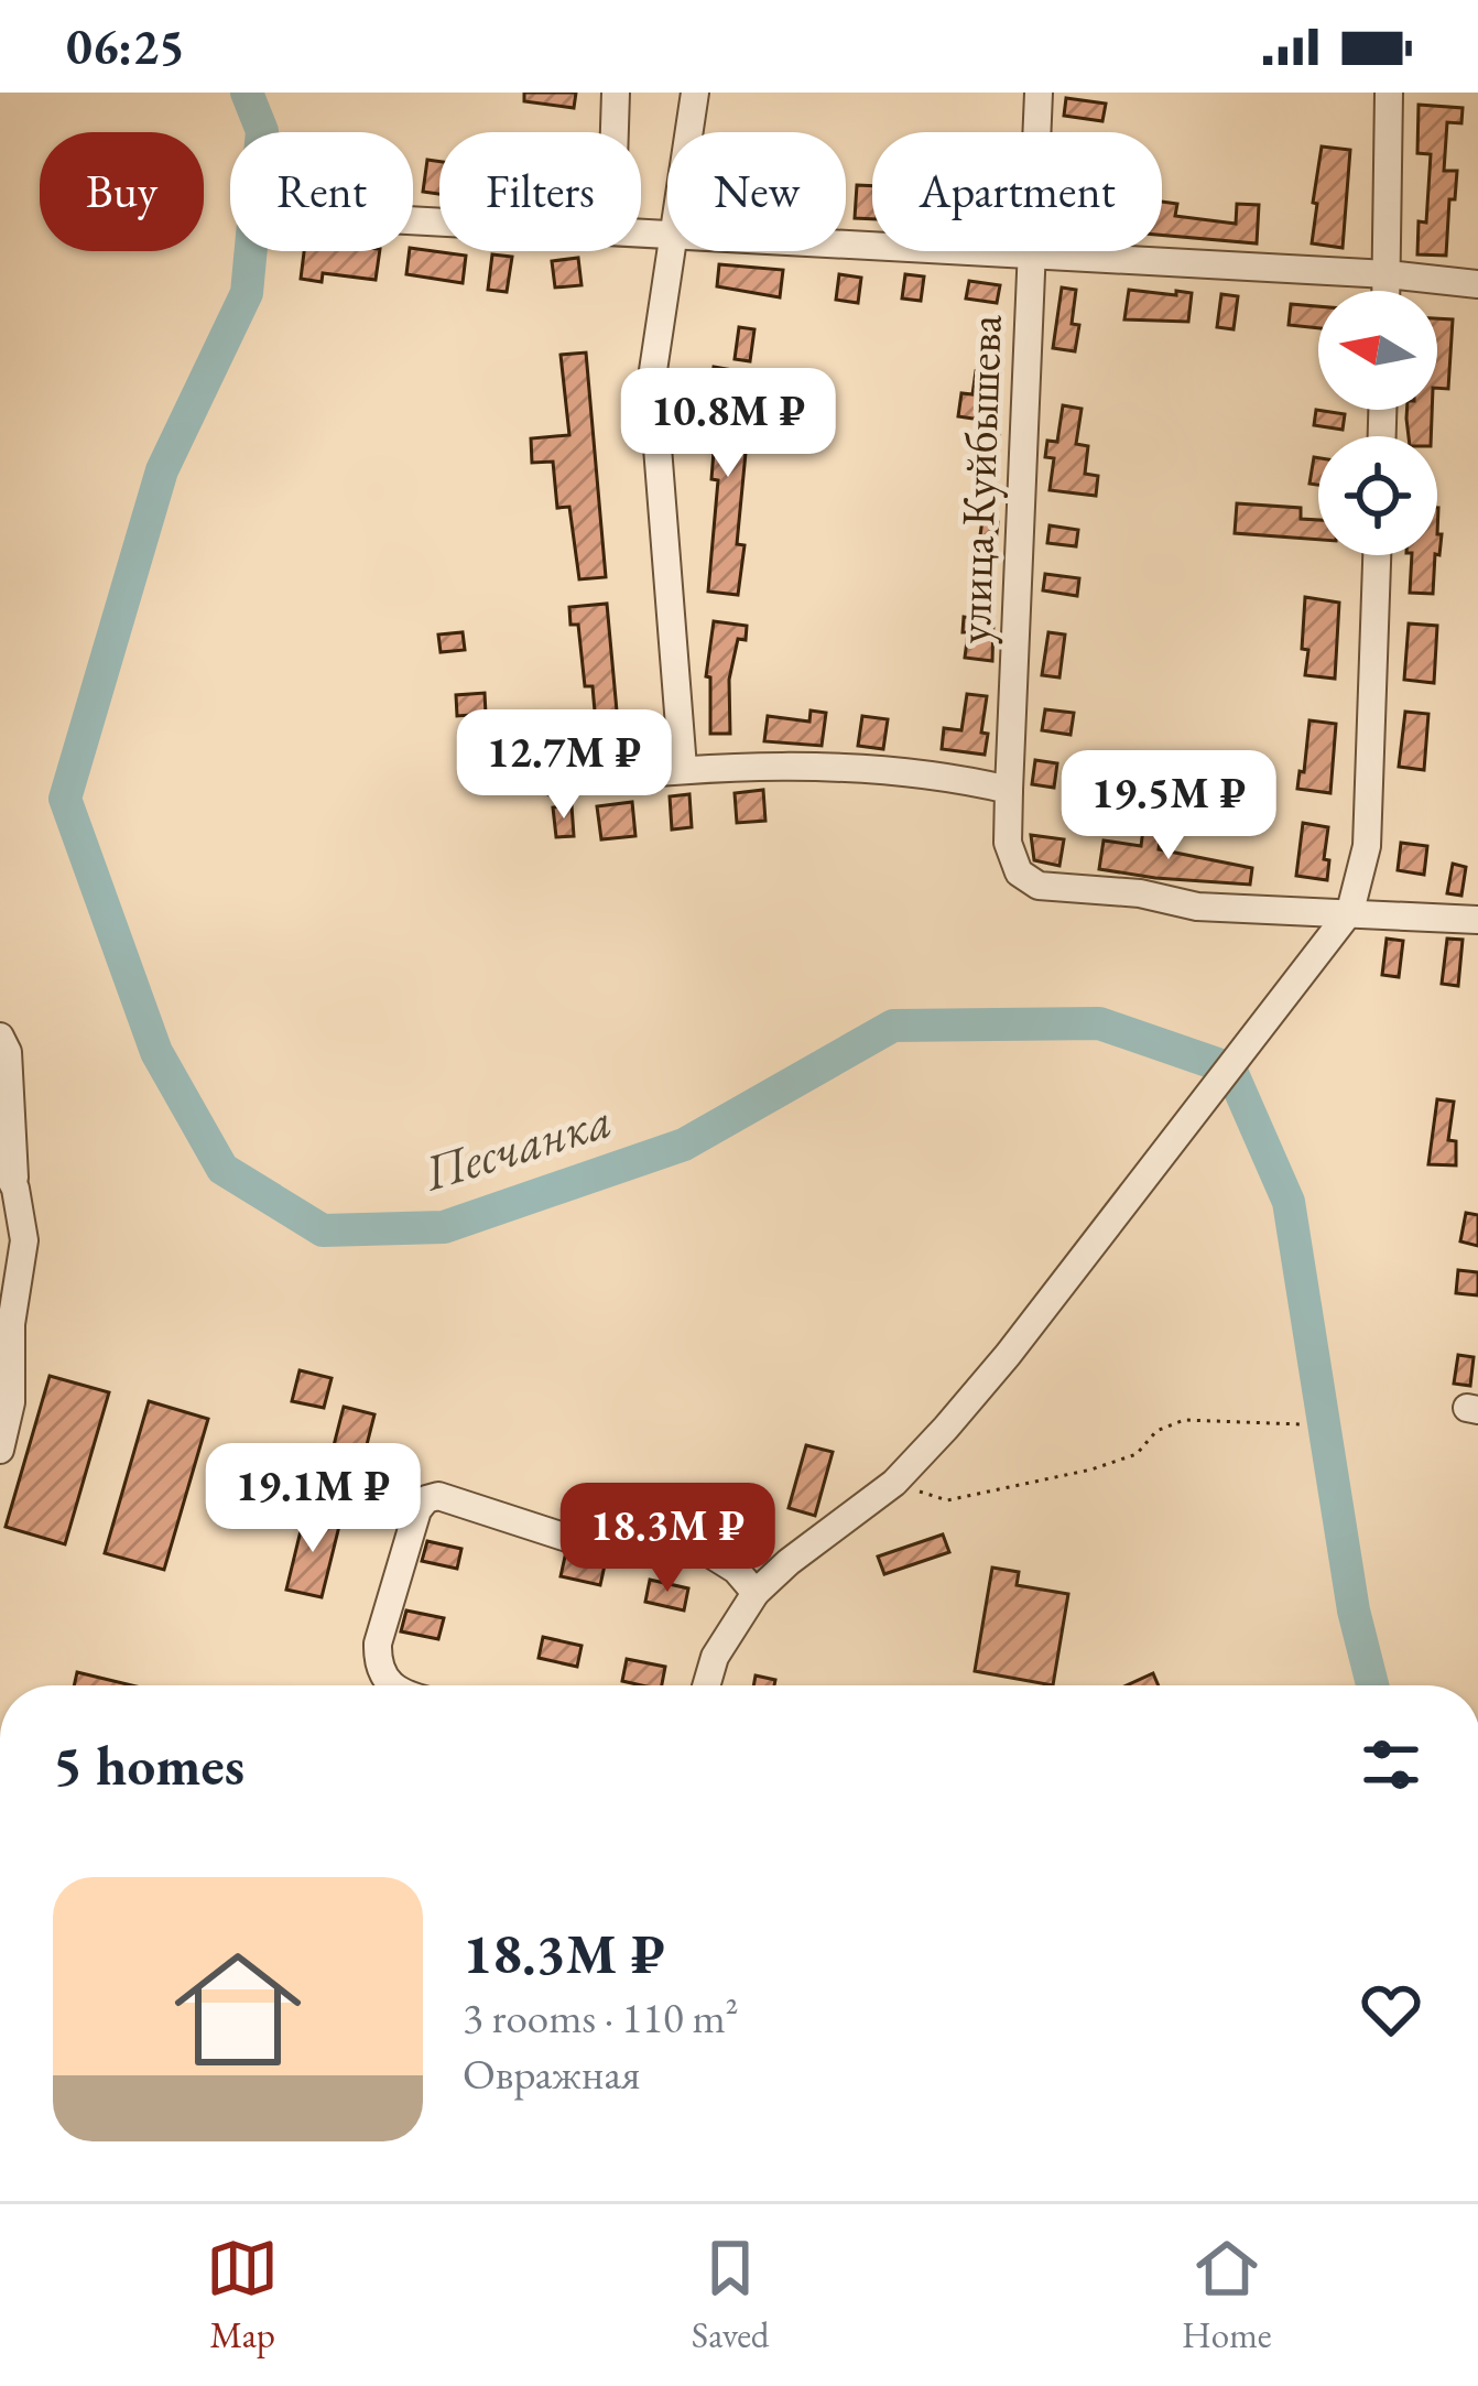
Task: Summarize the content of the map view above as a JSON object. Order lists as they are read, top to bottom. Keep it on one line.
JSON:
{"streets":{"street":["улица Куйбышева"]},"water":["Песчанка"],"north":"left","page":{"status":"06:25","chip":["Buy","Rent","Filters","New","Apartment"],"price":["10.8M ₽","12.7M ₽","19.5M ₽","19.1M ₽","18.3M ₽"],"heading":"5 homes","list":[{"name":"18.3M ₽","note":"3 rooms · 110 m² · Овражная"}],"tabs":["Map","Saved","Home"]}}
